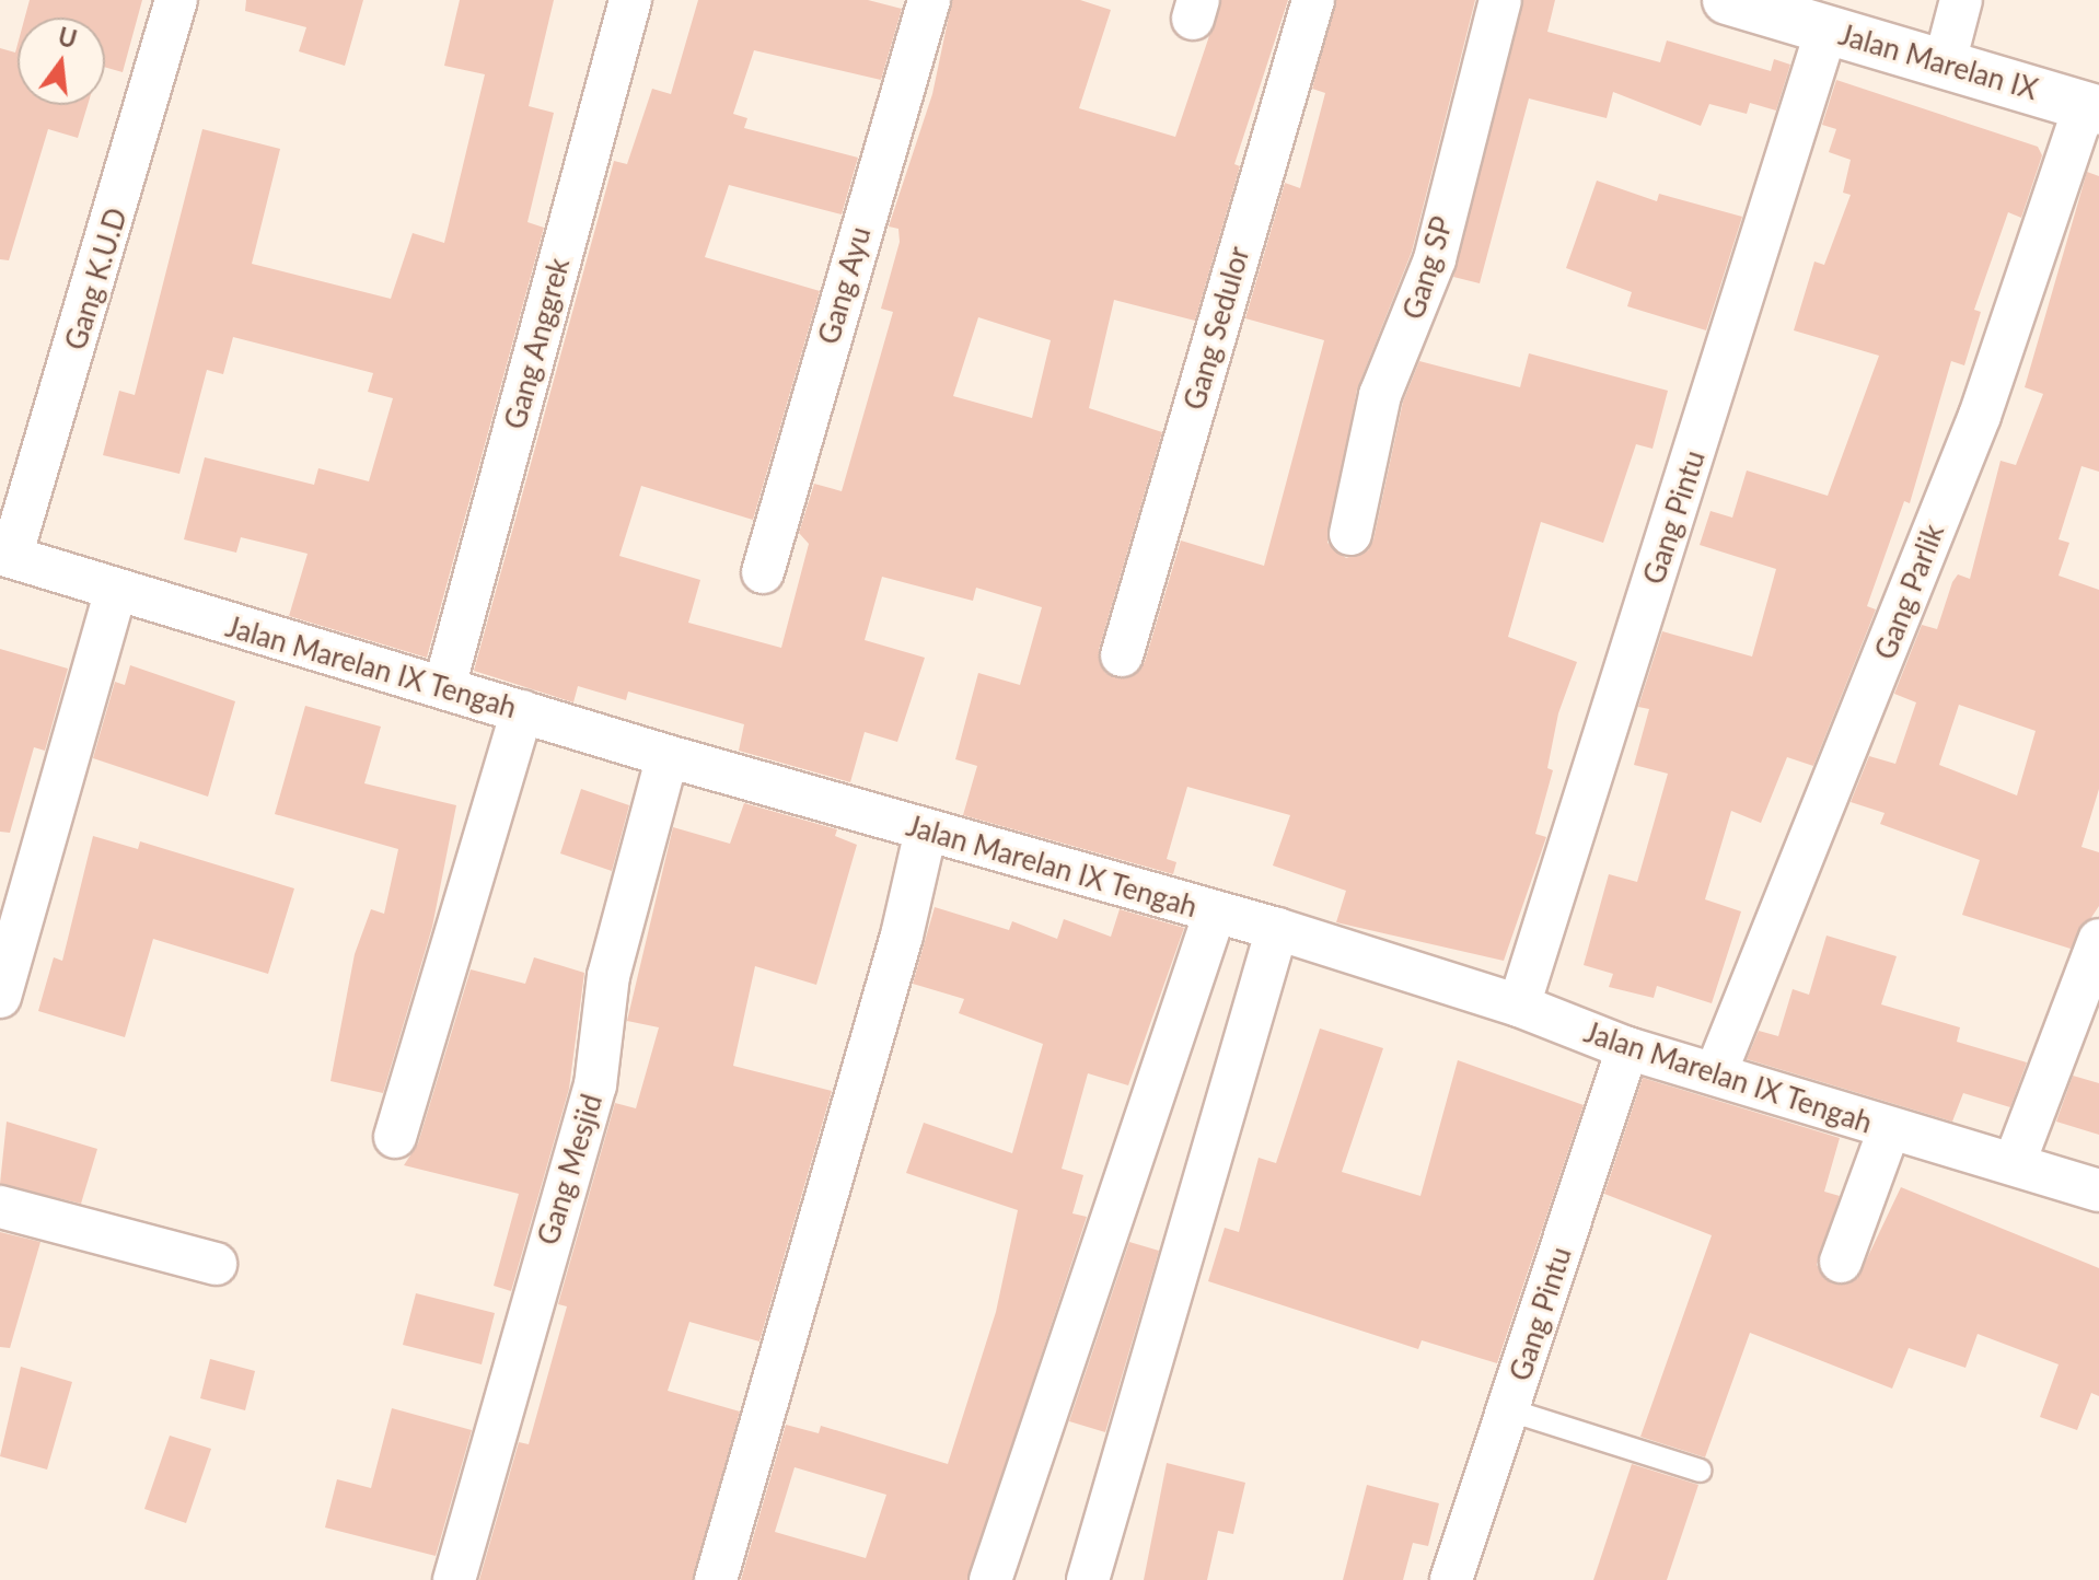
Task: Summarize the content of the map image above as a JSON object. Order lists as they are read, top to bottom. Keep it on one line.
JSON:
{"streets":{"main road":["Jalan Marelan IX"],"street":["Gang SP","Gang K.U.D","Gang Ayu","Gang Sedulor","Gang Anggrek","Gang Pintu","Gang Parlik","Jalan Marelan IX Tengah","Gang Mesjid"]},"crossings":[["Jalan Marelan IX","Gang Pintu"],["Jalan Marelan IX","Gang Parlik"],["Gang K.U.D","Jalan Marelan IX Tengah"],["Gang Anggrek","Jalan Marelan IX Tengah"],["Gang Pintu","Jalan Marelan IX Tengah"],["Gang Parlik","Jalan Marelan IX Tengah"],["Jalan Marelan IX Tengah","Gang Mesjid"]],"north":"top"}
